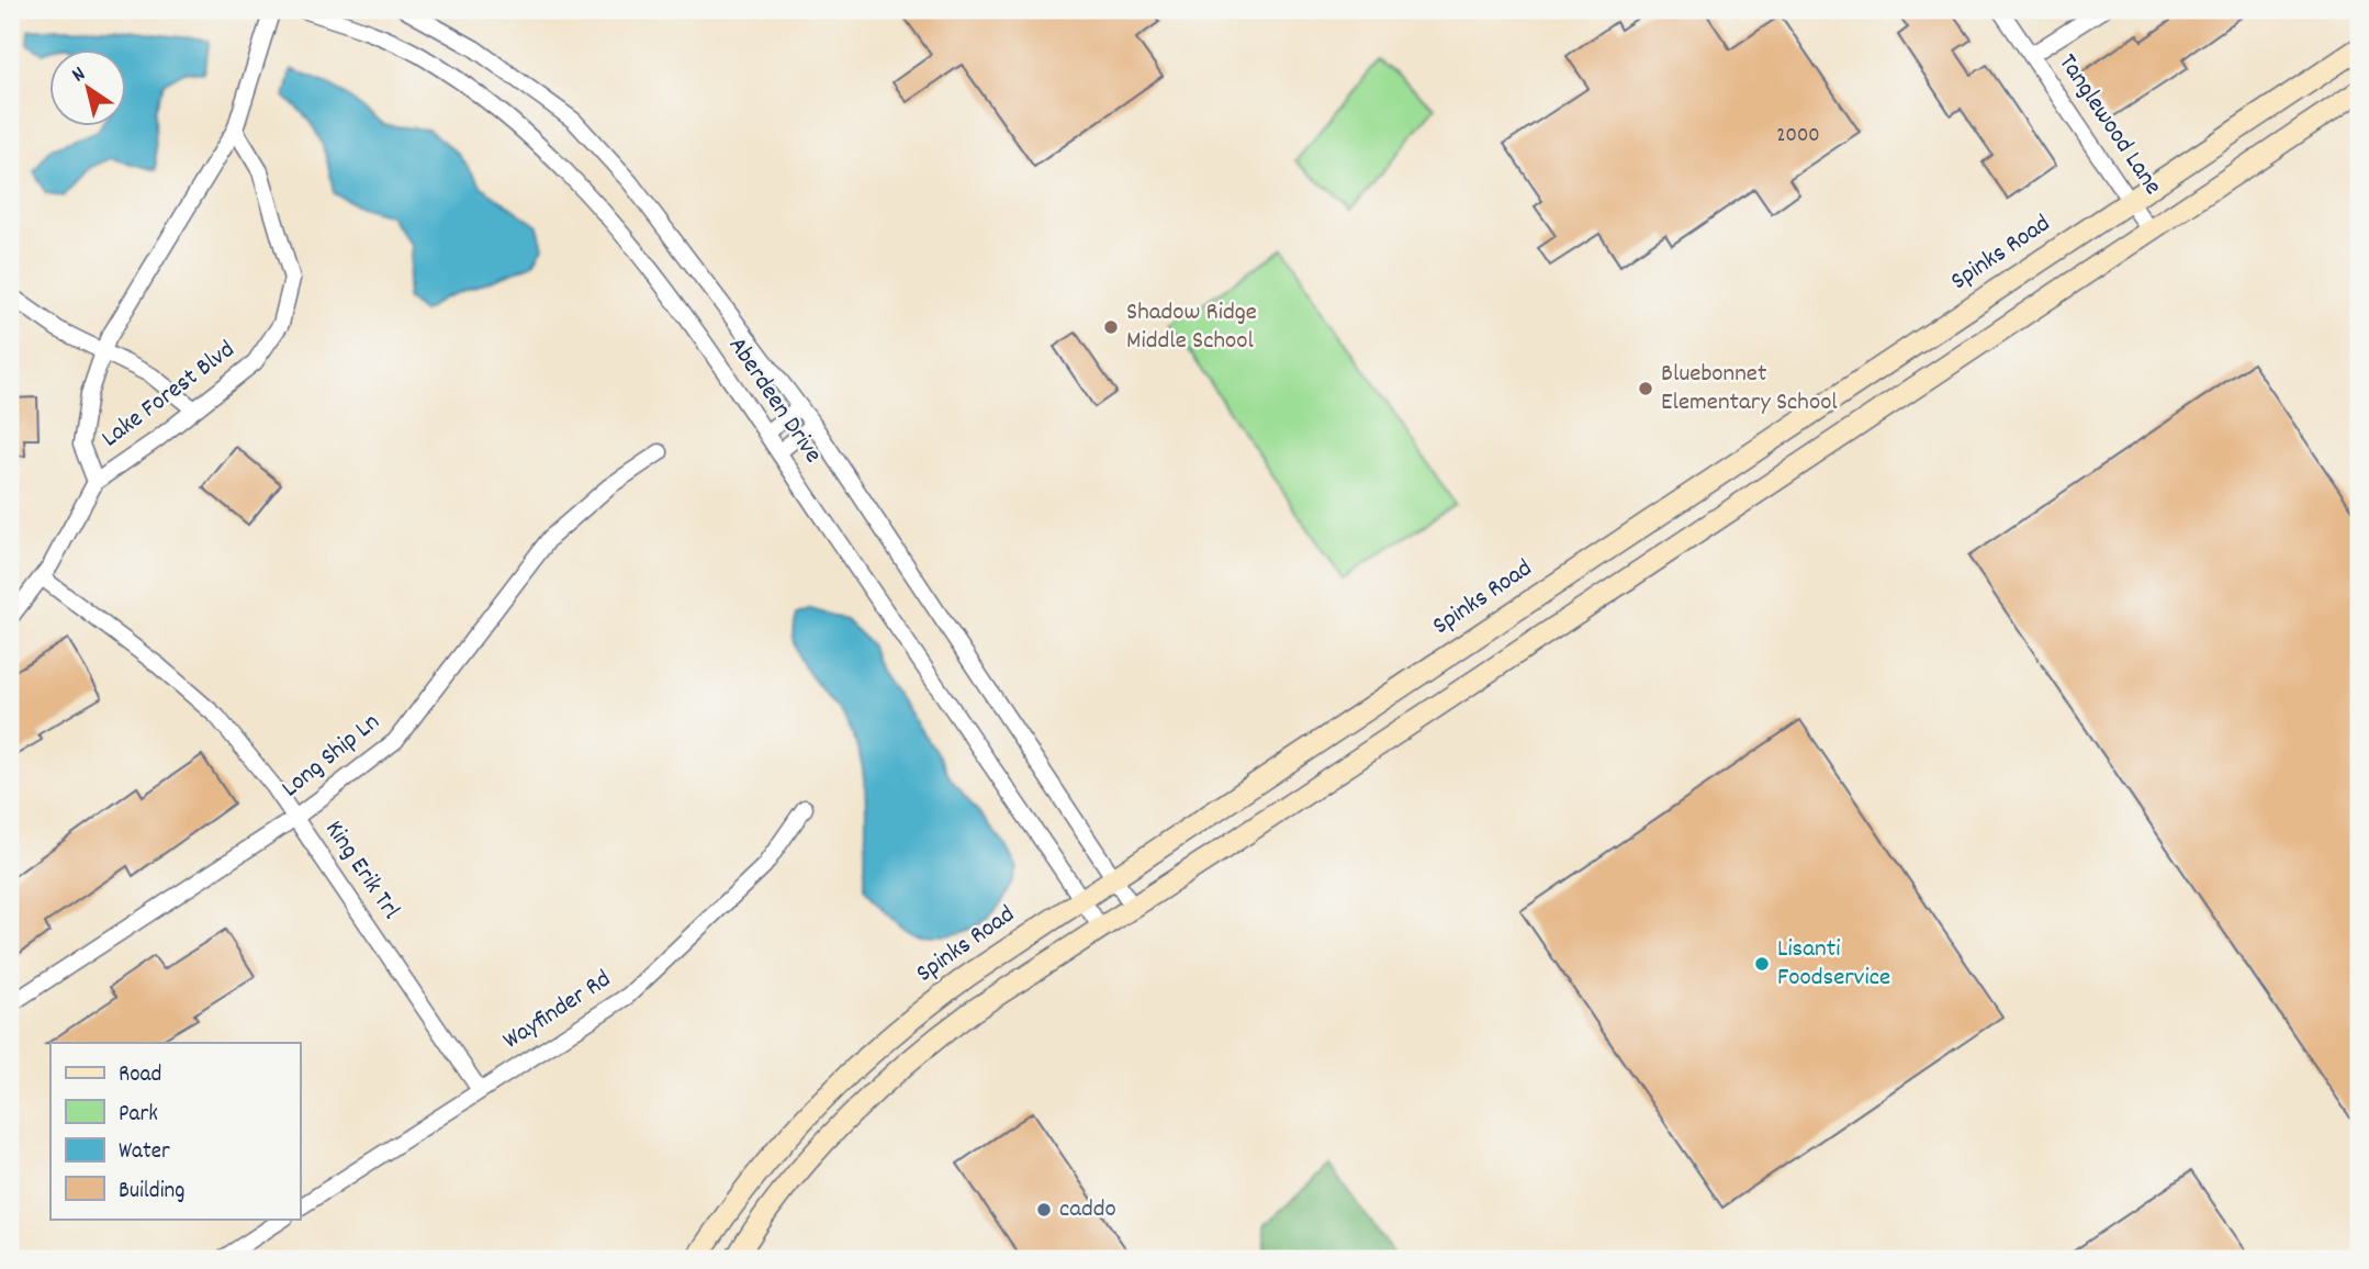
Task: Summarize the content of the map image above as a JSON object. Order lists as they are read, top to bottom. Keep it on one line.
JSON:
{"streets":{"main road":["Spinks Road"],"street":["Tanglewood Lane","Lake Forest Blvd","Aberdeen Drive","Long Ship Ln","King Erik Trl","Wayfinder Rd"]},"crossings":[["Tanglewood Lane","Spinks Road"],["Spinks Road","Aberdeen Drive"],["Lake Forest Blvd","King Erik Trl"],["Long Ship Ln","King Erik Trl"],["King Erik Trl","Wayfinder Rd"]],"places":["Shadow Ridge Middle School","Bluebonnet Elementary School","Lisanti Foodservice","caddo"],"house_numbers":["2000"],"legend":["Road","Park","Water","Building"],"north":"top left"}
